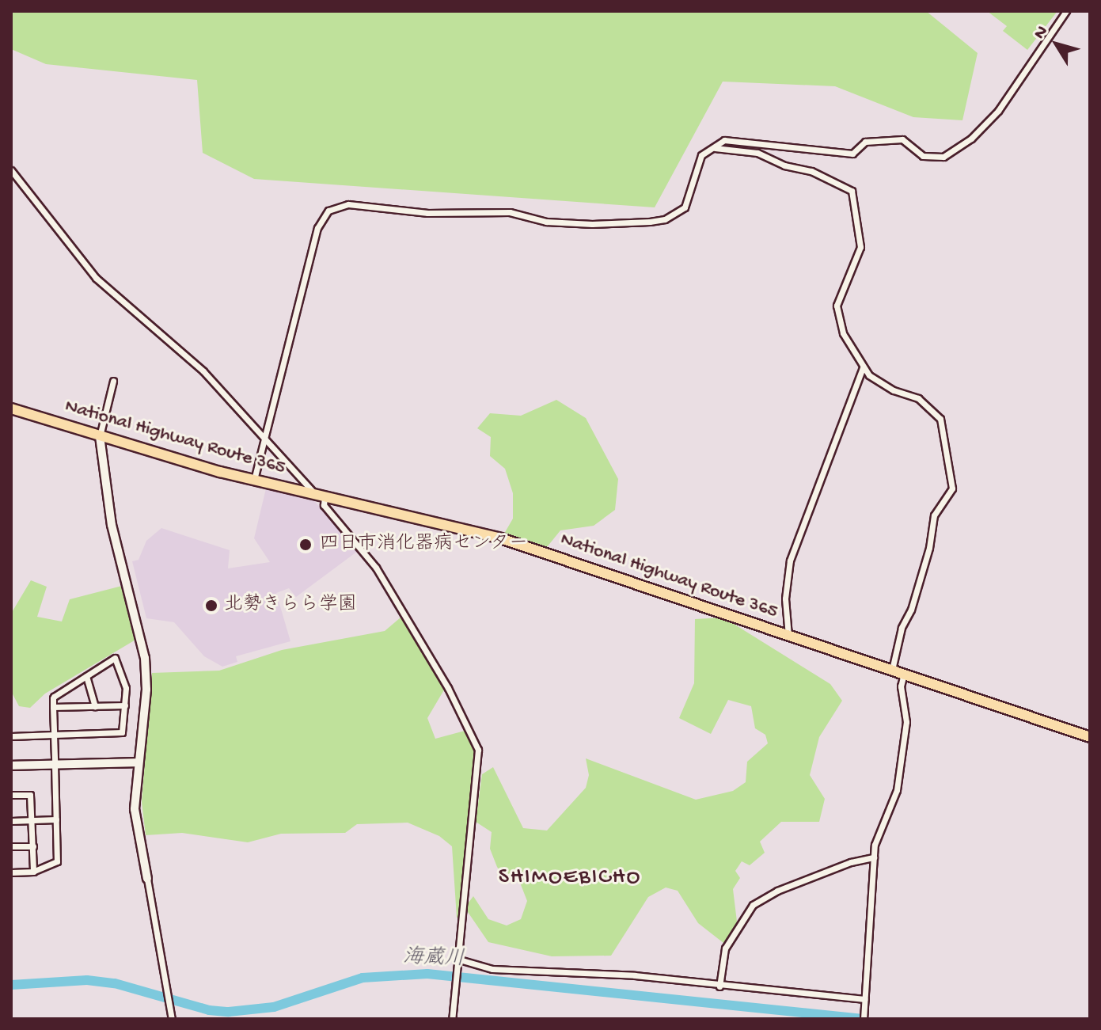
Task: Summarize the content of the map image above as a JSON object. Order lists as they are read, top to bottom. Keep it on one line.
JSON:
{"streets":{"highway":["National Highway Route 365"]},"districts":["SHIMOEBICHO"],"water":["海蔵川"],"places":["四日市消化器病センター","北勢きらら学園"],"north":"top left"}
